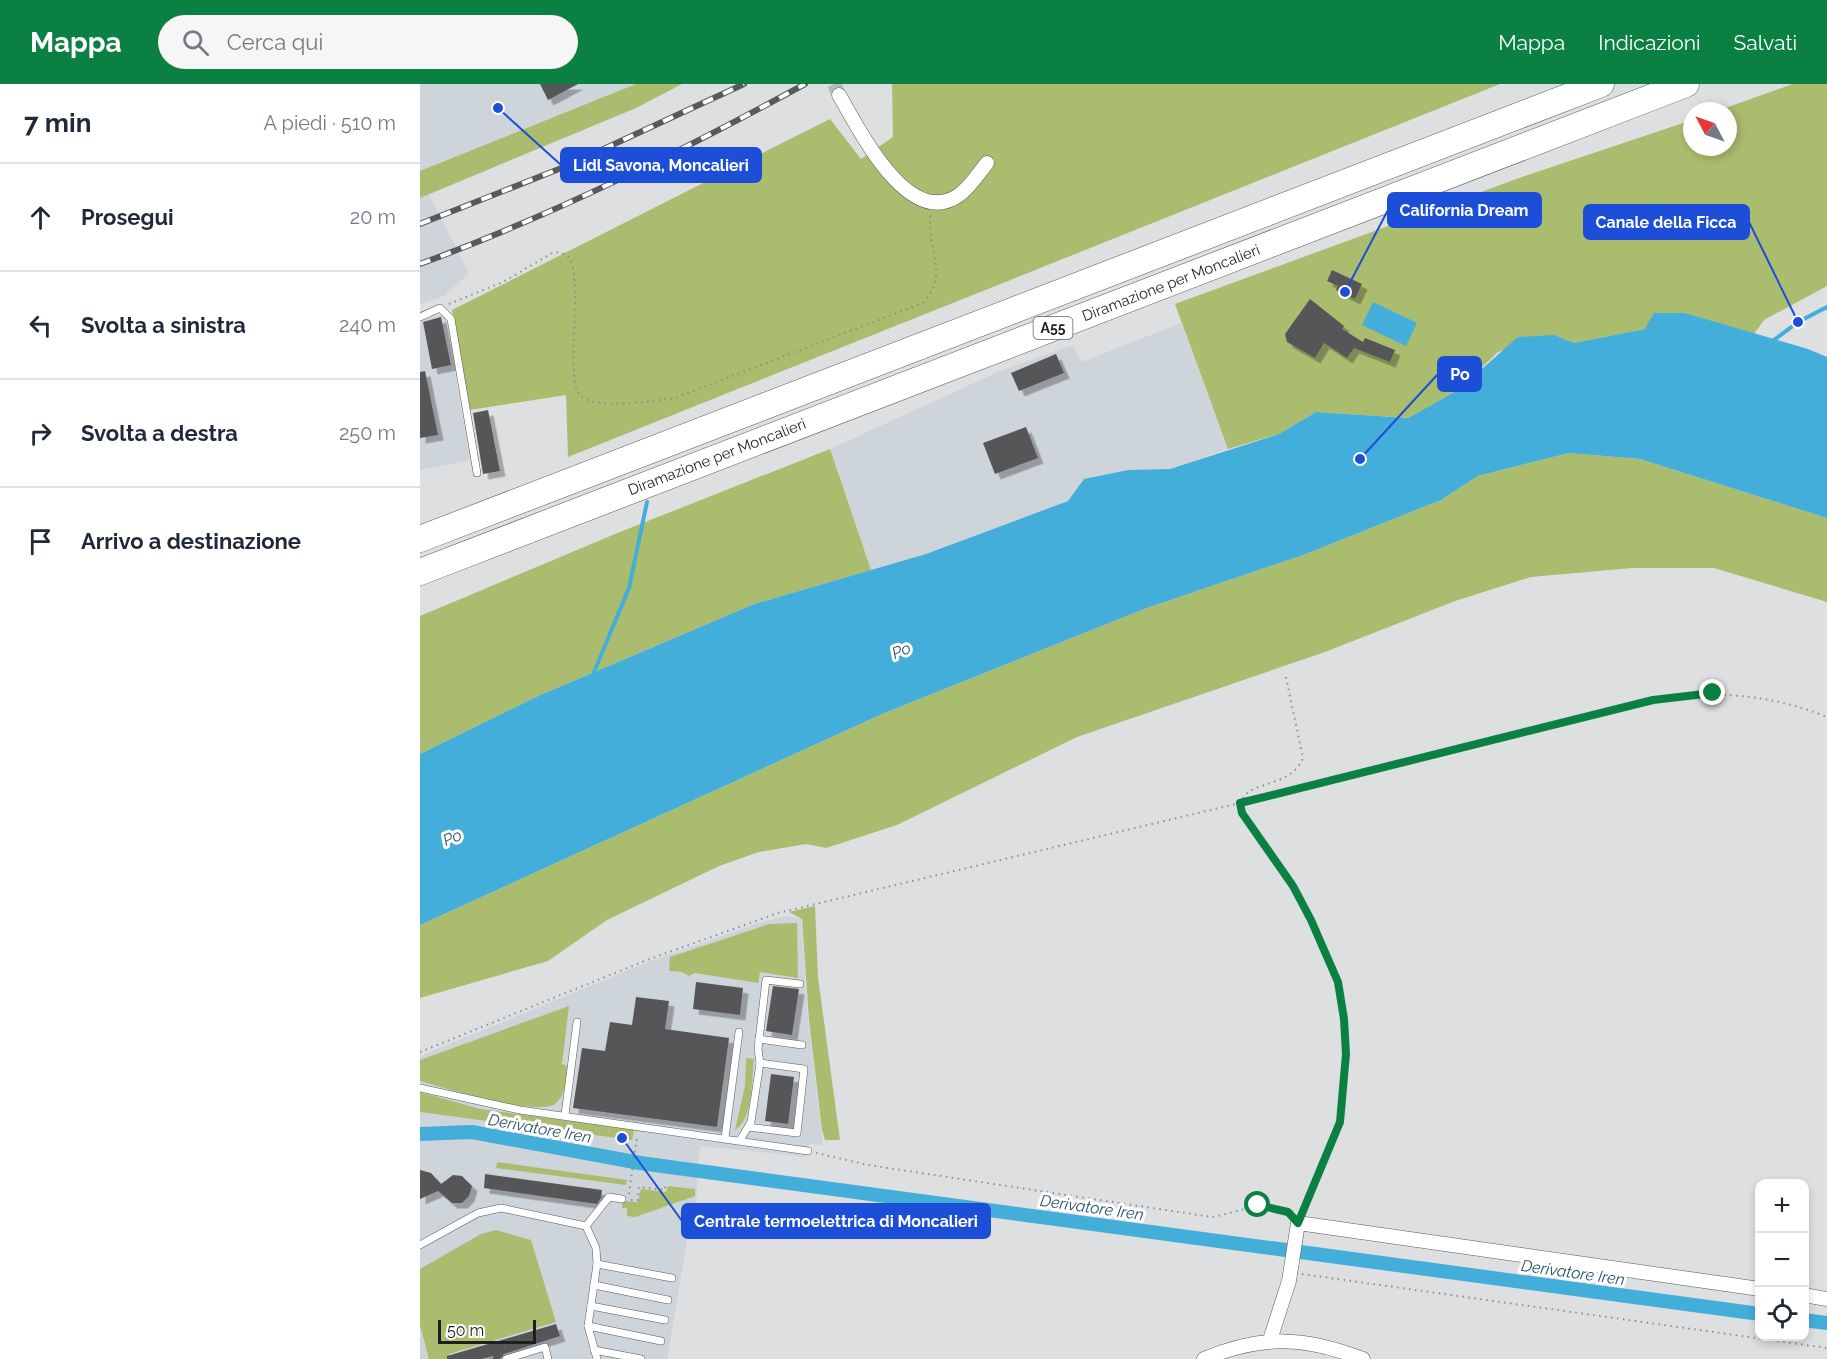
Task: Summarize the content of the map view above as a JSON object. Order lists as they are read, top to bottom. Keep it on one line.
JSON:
{"streets":{"highway":["Diramazione per Moncalieri","A55"]},"water":["Po","Derivatore Iren"],"places":["Lidl Savona, Moncalieri","California Dream","Canale della Ficca","Po","Centrale termoelettrica di Moncalieri"],"scale_bar":"50 m","north":"top left","page":{"header":"Mappa","search":"Cerca qui","nav":["Mappa","Indicazioni","Salvati"],"heading":["7 min","A piedi · 510 m"],"list":[["Prosegui","20 m"],["Svolta a sinistra","240 m"],["Svolta a destra","250 m"],"Arrivo a destinazione"],"map_buttons":["+","−"],"scale":"50 m"}}
